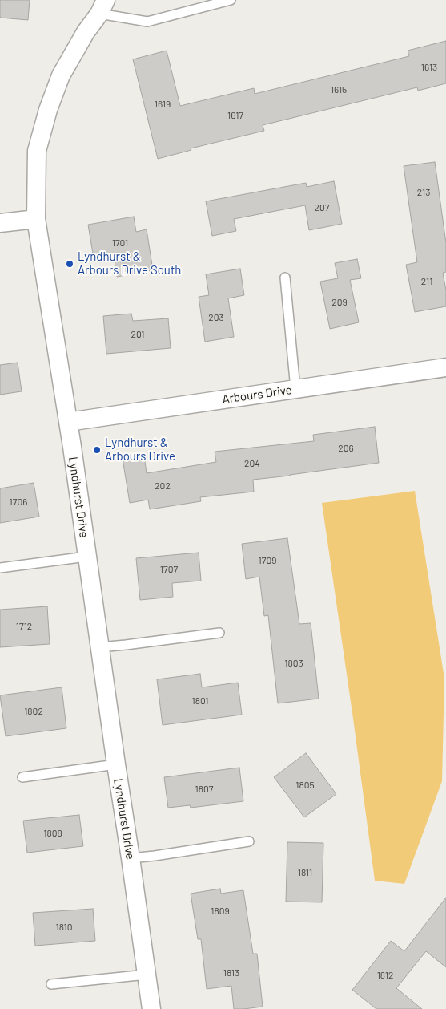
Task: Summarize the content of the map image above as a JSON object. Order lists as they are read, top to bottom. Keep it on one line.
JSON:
{"streets":{"street":["Arbours Drive","Lyndhurst Drive"]},"crossings":[["Arbours Drive","Lyndhurst Drive"]],"places":["Lyndhurst & Arbours Drive South","Lyndhurst & Arbours Drive"],"house_numbers":["1613","1615","1619","1617","213","207","1701","211","209","203","201","206","204","202","1706","1709","1707","1712","1803","1801","1802","1805","1807","1808","1811","1809","1810","1813","1812"]}
